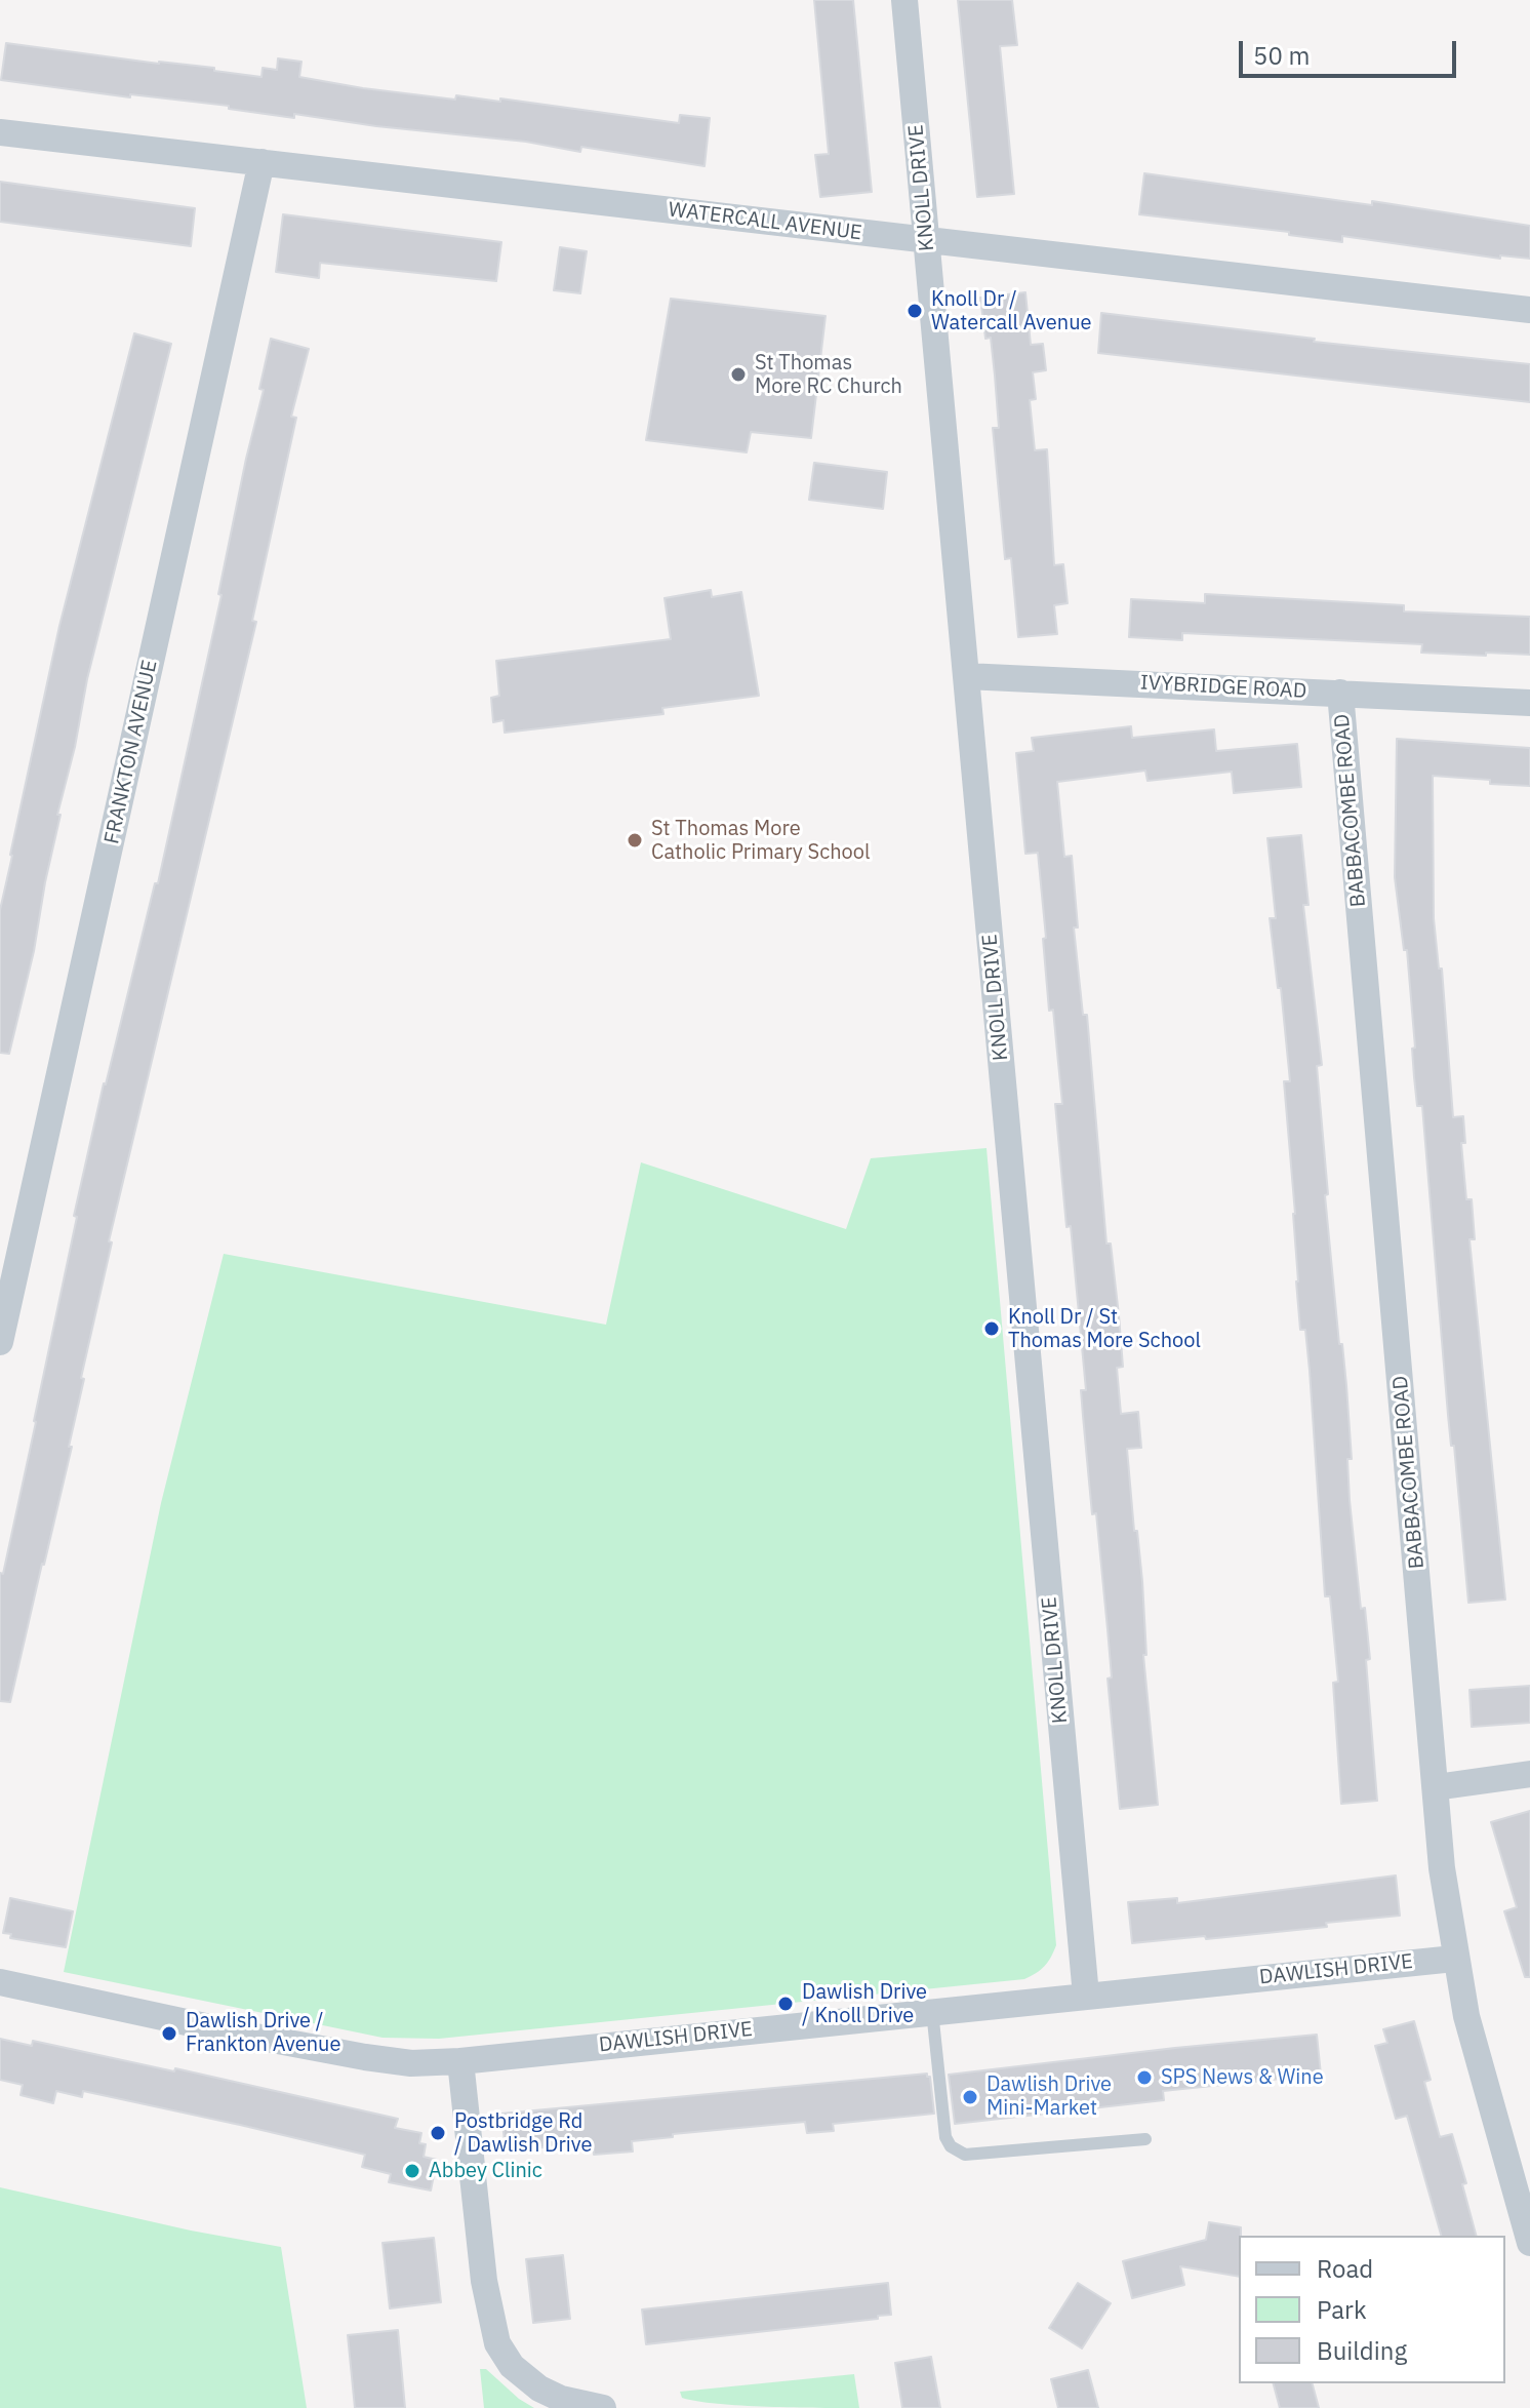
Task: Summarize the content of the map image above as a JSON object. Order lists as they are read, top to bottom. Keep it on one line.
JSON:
{"streets":{"street":["KNOLL DRIVE","WATERCALL AVENUE","IVYBRIDGE ROAD","FRANKTON AVENUE","BABBACOMBE ROAD","DAWLISH DRIVE"]},"crossings":[["KNOLL DRIVE","WATERCALL AVENUE"],["KNOLL DRIVE","IVYBRIDGE ROAD"],["KNOLL DRIVE","DAWLISH DRIVE"],["WATERCALL AVENUE","FRANKTON AVENUE"],["IVYBRIDGE ROAD","BABBACOMBE ROAD"],["BABBACOMBE ROAD","DAWLISH DRIVE"]],"places":["Knoll Dr / Watercall Avenue","St Thomas More RC Church","St Thomas More Catholic Primary School","Knoll Dr / St Thomas More School","Dawlish Drive / Knoll Drive","Dawlish Drive / Frankton Avenue","SPS News & Wine","Dawlish Drive Mini-Market","Postbridge Rd / Dawlish Drive","Abbey Clinic"],"legend":["Road","Park","Building"],"scale_bar":"50 m"}
